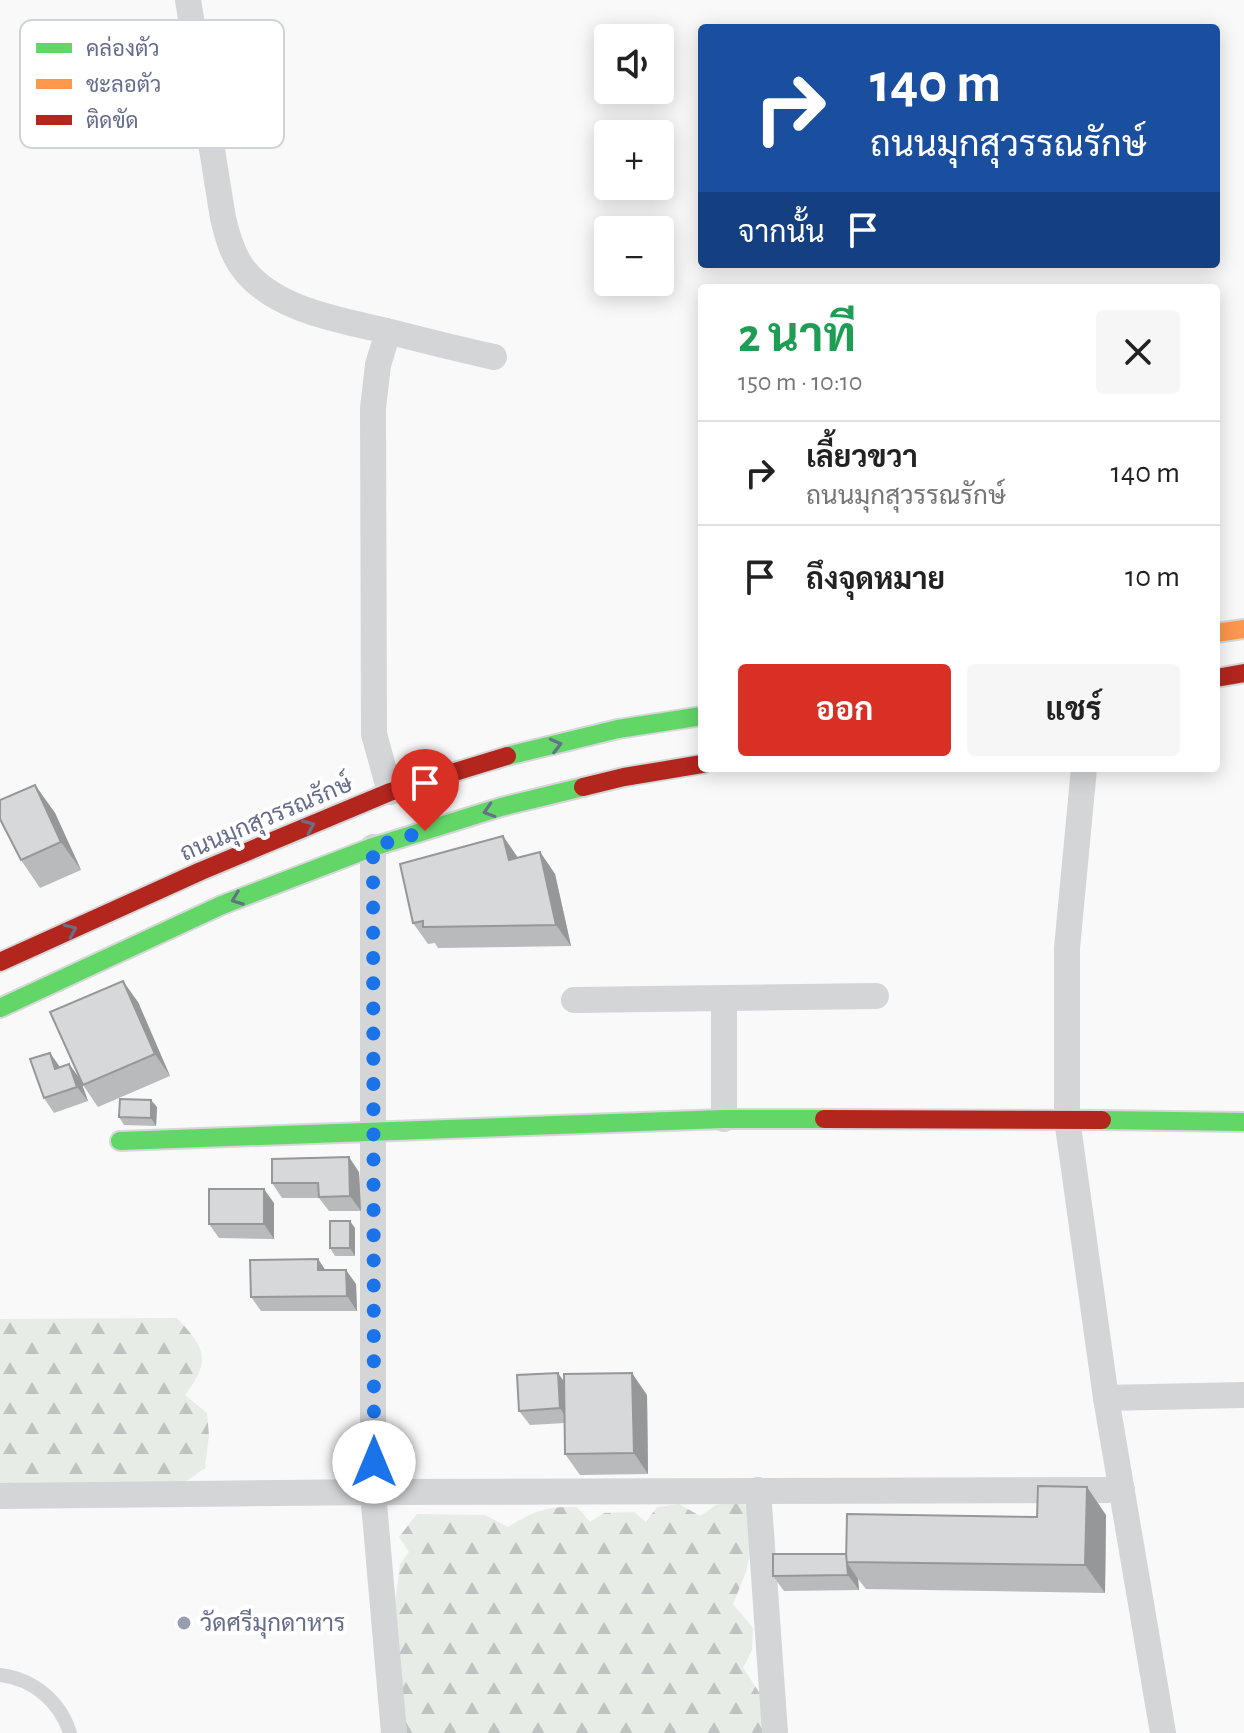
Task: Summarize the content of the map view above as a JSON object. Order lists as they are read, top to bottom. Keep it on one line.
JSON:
{"streets":{"main road":["ถนนมุกสุวรรณรักษ์"]},"places":["วัดศรีมุกดาหาร"],"legend":["คล่องตัว","ชะลอตัว","ติดขัด"],"page":{"map_buttons":["+","−"],"turn":["140 m","ถนนมุกสุวรรณรักษ์"],"then":"จากนั้น","heading":["2 นาที","150 m · 10:10"],"list":[{"name":"เลี้ยวขวา","note":"ถนนมุกสุวรรณรักษ์","value":"140 m"},{"name":"ถึงจุดหมาย","value":"10 m"}],"buttons":["ออก","แชร์"]}}
